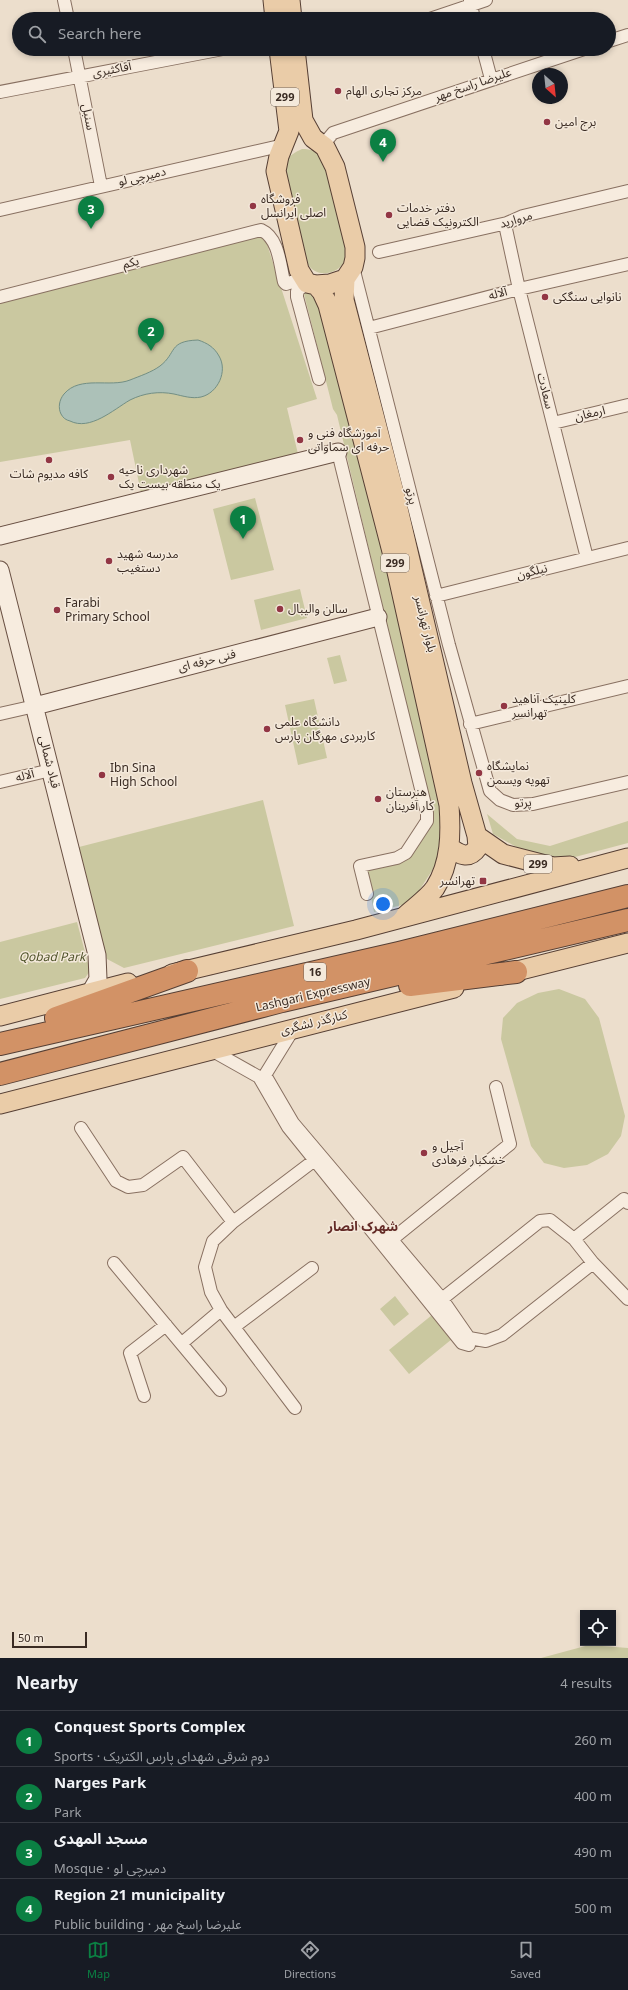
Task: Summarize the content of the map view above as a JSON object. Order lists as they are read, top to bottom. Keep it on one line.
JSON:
{"streets":{"highway":["16","Lashgari Expressway"],"main road":["299","بلوار تهرانسر","کنارگذر لشگری"],"street":["آقاکثیری","علیرضا راسخ مهر","سنبل","دمیرچی لو","مروارید","یکم","آلاله","سعادت","ارمغان","پرتو","نیلگون","فنی حرفه ای","قباد شمالی"]},"crossings":[["آقاکثیری","سنبل"],["علیرضا راسخ مهر","299"],["علیرضا راسخ مهر","بلوار تهرانسر"],["299","دمیرچی لو"],["299","بلوار تهرانسر"],["سنبل","دمیرچی لو"],["دمیرچی لو","بلوار تهرانسر"],["مروارید","سعادت"],["یکم","بلوار تهرانسر"],["آلاله","سعادت"],["آلاله","پرتو"],["آلاله","قباد شمالی"],["سعادت","ارمغان"],["سعادت","نیلگون"],["پرتو","نیلگون"],["پرتو","بلوار تهرانسر"],["فنی حرفه ای","قباد شمالی"]],"districts":["شهرک انصار"],"parks":["Qobad Park"],"places":{"other":["مرکز تجاری الهام","برج امین","فروشگاه اصلی ایرانسل","دفتر خدمات الکترونیک قضایی","نانوایی سنگکی","آموزشگاه فنی و حرفه ای سماواتی","کافه مدیوم شات","شهرداری ناحیه یک منطقه بیست یک","مدرسه شهید دستغیب","سالن والیبال","Farabi Primary School","کلینیک آناهید تهرانسر","دانشگاه علمی کاربردی مهرگان پارس","نمایشگاه تهویه ویسمن","Ibn Sina High School","هنرستان کار آفرینان","آجیل و خشکبار فرهادی"],"transit":["تهرانسر"]},"scale_bar":"50 m","north":"bottom right","page":{"search":"Search here","pins":["4","3","2","1"],"scale":"50 m","heading":["Nearby","4 results"],"list":[{"mark":"1","name":"Conquest Sports Complex","note":"Sports · دوم شرقی شهدای پارس الکتریک","value":"260 m"},{"mark":"2","name":"Narges Park","note":"Park","value":"400 m"},{"mark":"3","name":"مسجد المهدی","note":"Mosque · دمیرچی لو","value":"490 m"},{"mark":"4","name":"Region 21 municipality","note":"Public building · علیرضا راسخ مهر","value":"500 m"}],"nav":["Map","Directions","Saved"]}}
